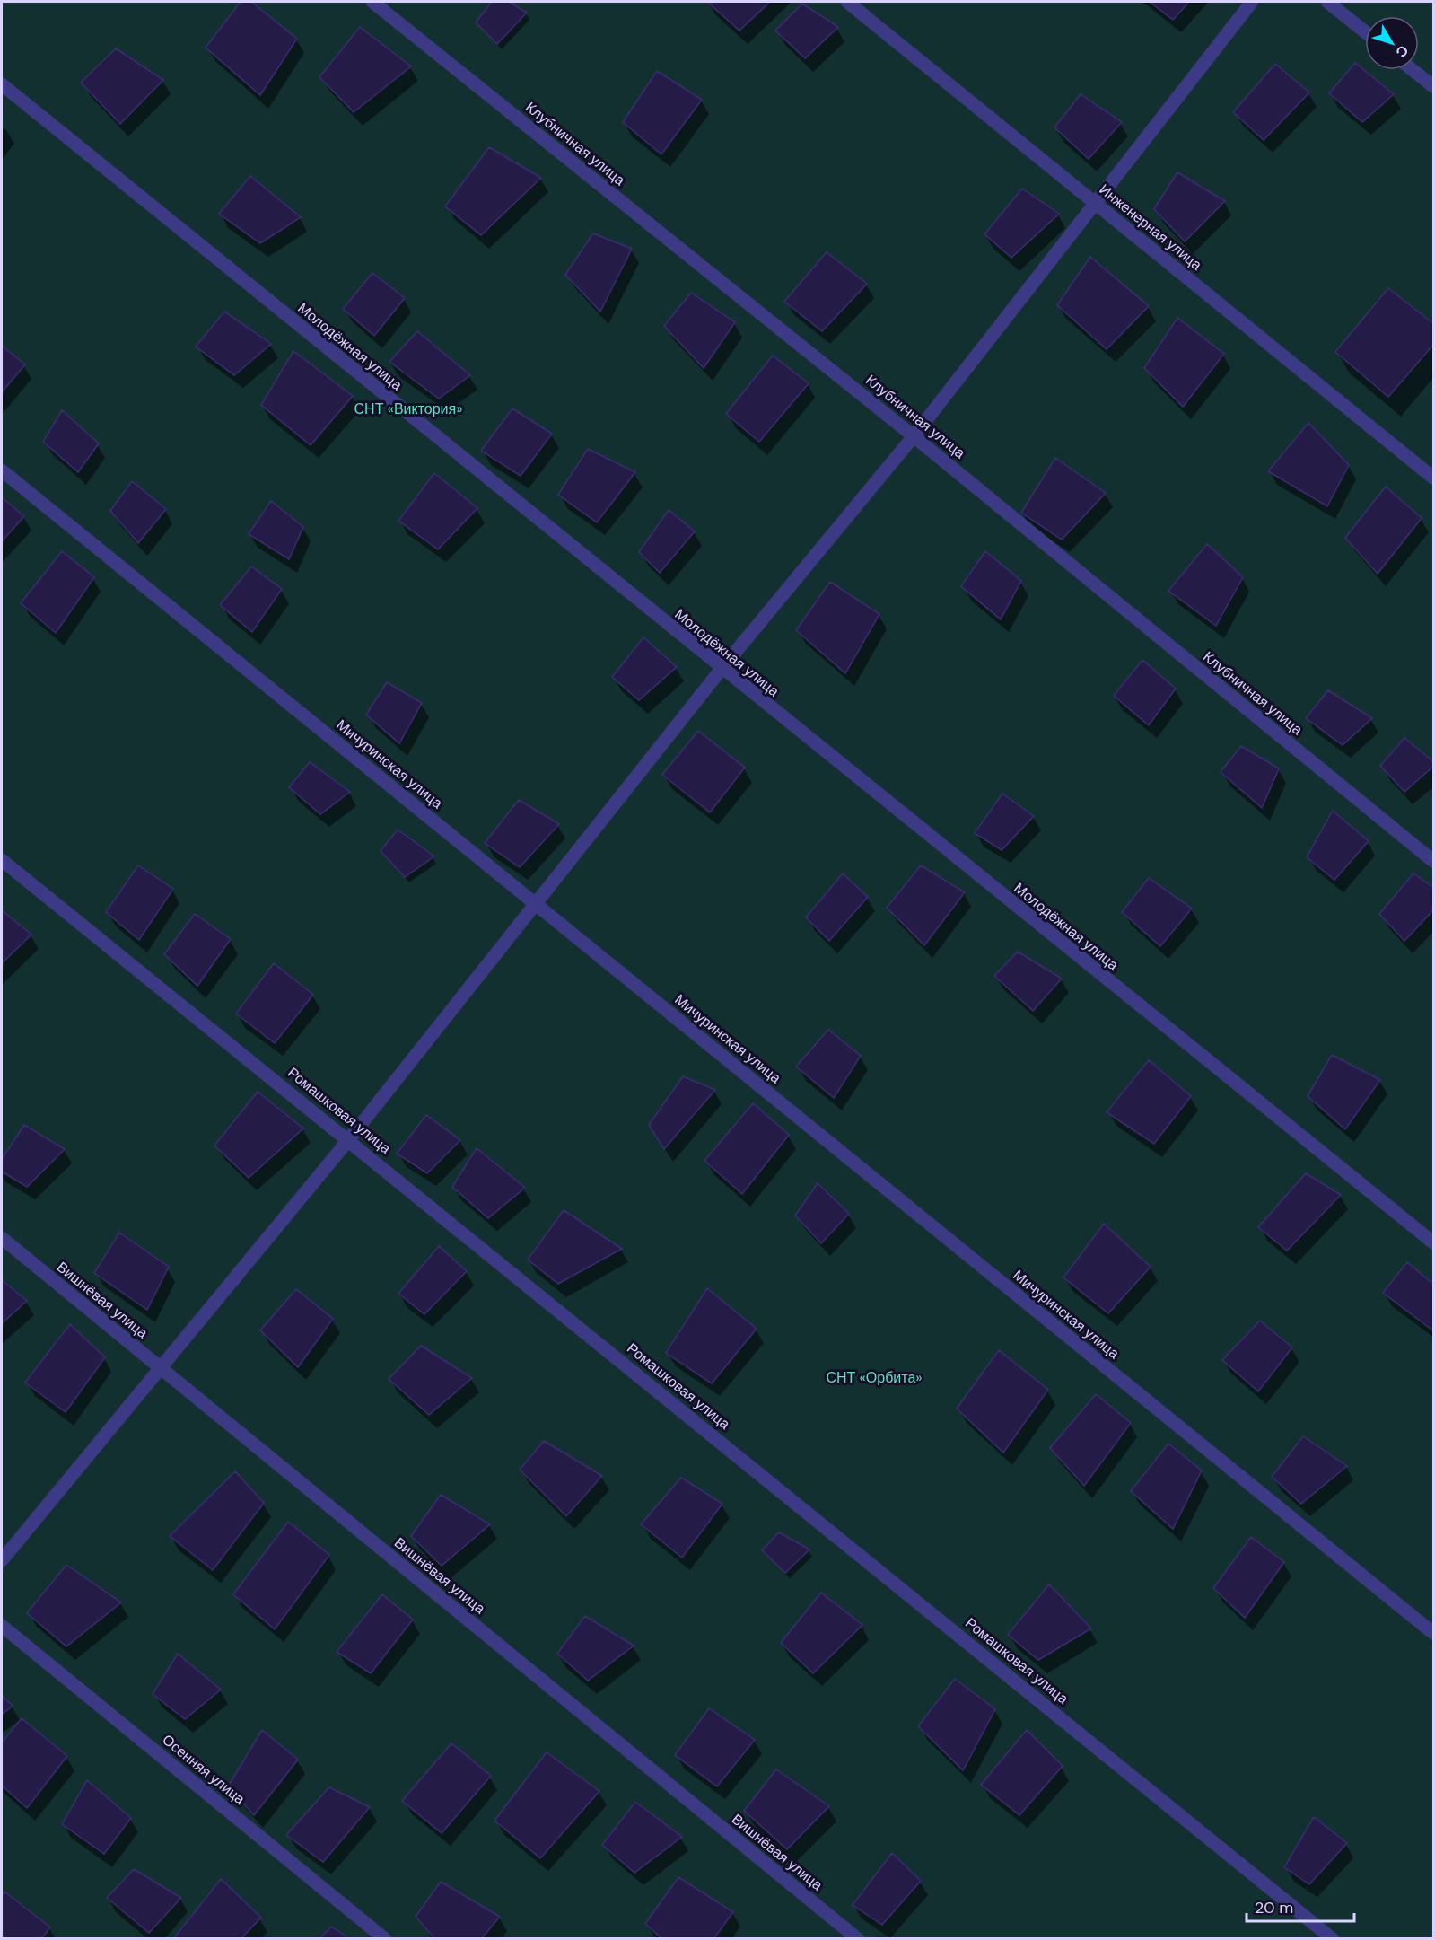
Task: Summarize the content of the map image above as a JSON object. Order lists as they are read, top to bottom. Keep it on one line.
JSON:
{"streets":{"street":["Клубничная улица","Инженерная улица","Молодёжная улица","Мичуринская улица","Ромашковая улица","Вишнёвая улица","Осенняя улица"]},"parks":["СНТ «Виктория»","СНТ «Орбита»"],"scale_bar":"20 m","north":"bottom right"}
